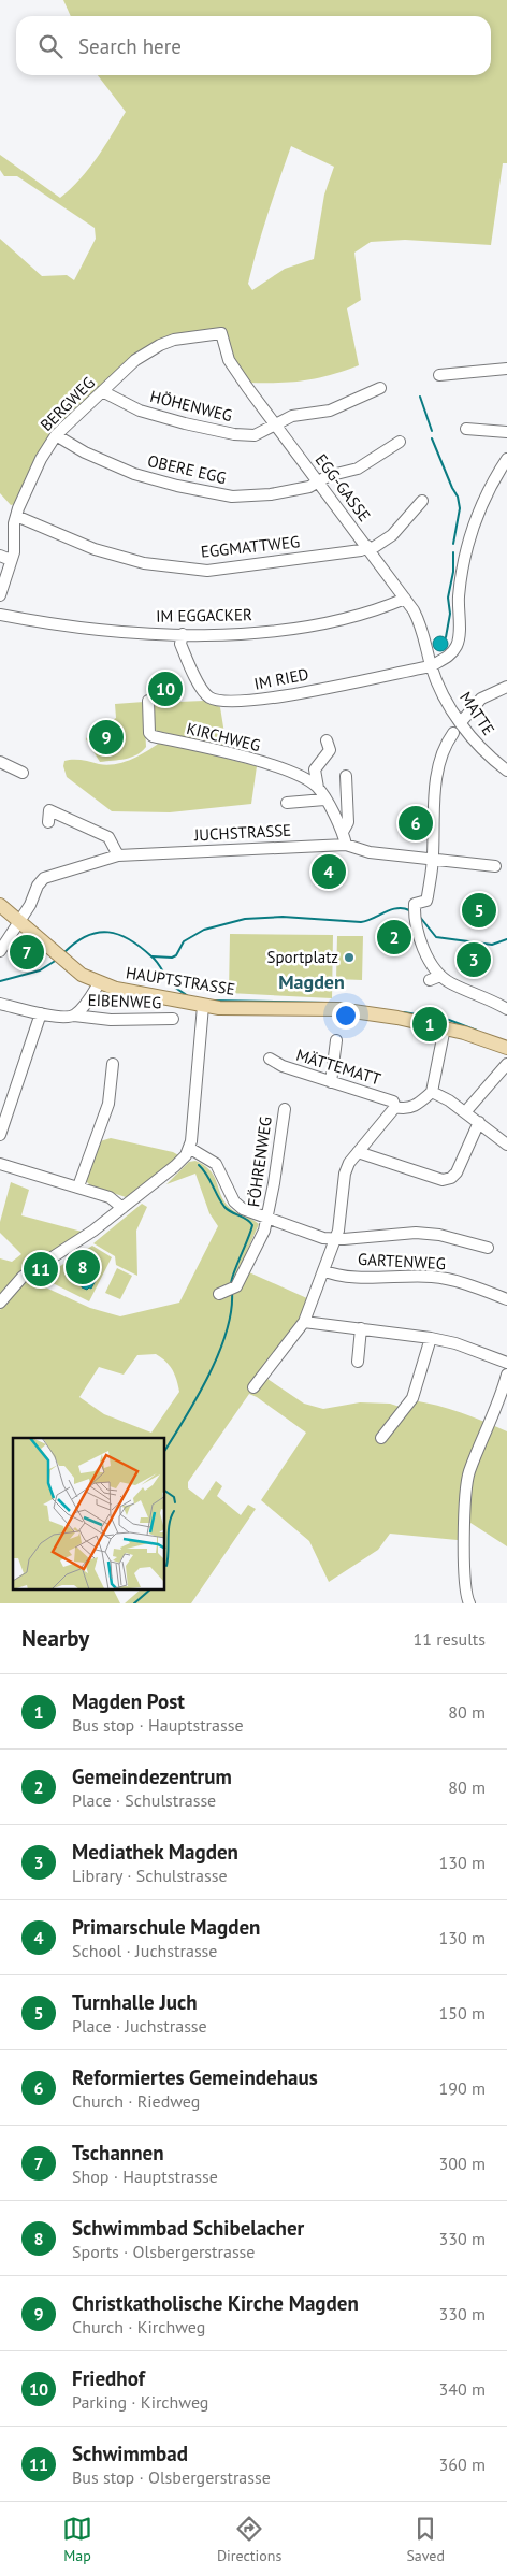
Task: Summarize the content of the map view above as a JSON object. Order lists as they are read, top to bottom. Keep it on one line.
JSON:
{"streets":{"main road":["HAUPTSTRASSE"],"street":["BERGWEG","HÖHENWEG","OBERE EGG","EGG-GASSE","EGGMATTWEG","IM EGGACKER","IM RIED","MATTE","KIRCHWEG","JUCHSTRASSE","EIBENWEG","MÄTTEMATT","FÖHRENWEG","GARTENWEG"]},"crossings":[["BERGWEG","HÖHENWEG"],["BERGWEG","OBERE EGG"],["BERGWEG","EGG-GASSE"],["BERGWEG","EGGMATTWEG"],["HÖHENWEG","EGG-GASSE"],["OBERE EGG","EGG-GASSE"],["EGG-GASSE","EGGMATTWEG"],["EGG-GASSE","IM EGGACKER"],["EGG-GASSE","IM RIED"],["EGG-GASSE","MATTE"],["IM EGGACKER","IM RIED"],["IM RIED","MATTE"],["KIRCHWEG","JUCHSTRASSE"],["JUCHSTRASSE","HAUPTSTRASSE"]],"districts":["Magden"],"places":["Sportplatz"],"page":{"search":"Search here","pins":["10","9","6","4","5","2","7","3","1","8","11"],"heading":["Nearby","11 results"],"list":[{"mark":"1","name":"Magden Post","note":"Bus stop · Hauptstrasse","value":"80 m"},{"mark":"2","name":"Gemeindezentrum","note":"Place · Schulstrasse","value":"80 m"},{"mark":"3","name":"Mediathek Magden","note":"Library · Schulstrasse","value":"130 m"},{"mark":"4","name":"Primarschule Magden","note":"School · Juchstrasse","value":"130 m"},{"mark":"5","name":"Turnhalle Juch","note":"Place · Juchstrasse","value":"150 m"},{"mark":"6","name":"Reformiertes Gemeindehaus","note":"Church · Riedweg","value":"190 m"},{"mark":"7","name":"Tschannen","note":"Shop · Hauptstrasse","value":"300 m"},{"mark":"8","name":"Schwimmbad Schibelacher","note":"Sports · Olsbergerstrasse","value":"330 m"},{"mark":"9","name":"Christkatholische Kirche Magden","note":"Church · Kirchweg","value":"330 m"},{"mark":"10","name":"Friedhof","note":"Parking · Kirchweg","value":"340 m"},{"mark":"11","name":"Schwimmbad","note":"Bus stop · Olsbergerstrasse","value":"360 m"}],"nav":["Map","Directions","Saved"]}}
